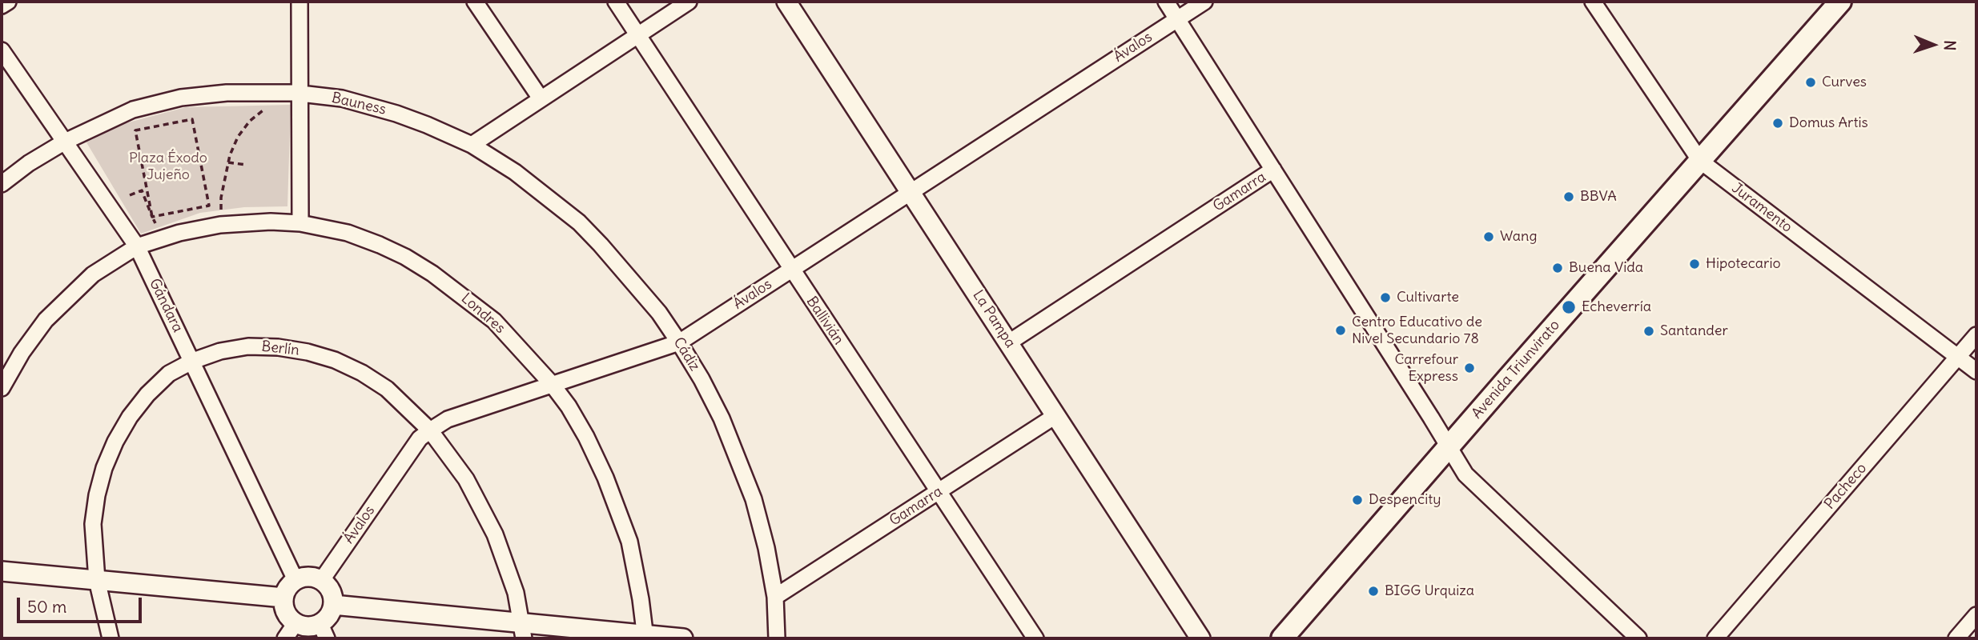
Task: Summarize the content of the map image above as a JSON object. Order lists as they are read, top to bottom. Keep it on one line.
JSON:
{"streets":{"main road":["Avenida Triunvirato"],"street":["Ávalos","Bauness","Gamarra","Juramento","Gándara","Londres","La Pampa","Ballivián","Berlín","Cádiz","Pacheco"]},"crossings":[["Ávalos","Gándara"],["Ávalos","Londres"],["Ávalos","La Pampa"],["Ávalos","Ballivián"],["Ávalos","Berlín"],["Ávalos","Cádiz"],["Bauness","Gándara"],["Bauness","Cádiz"],["Gamarra","La Pampa"],["Gamarra","Ballivián"],["Gamarra","Cádiz"],["Juramento","Avenida Triunvirato"],["Juramento","Pacheco"],["Gándara","Londres"],["Gándara","Berlín"]],"parks":["Plaza Éxodo Jujeño"],"places":["Curves","Domus Artis","BBVA","Wang","Hipotecario","Buena Vida","Cultivarte","Echeverría","Centro Educativo de Nivel Secundario 78","Santander","Carrefour Express","Despencity","BIGG Urquiza"],"scale_bar":"50 m","north":"right"}
